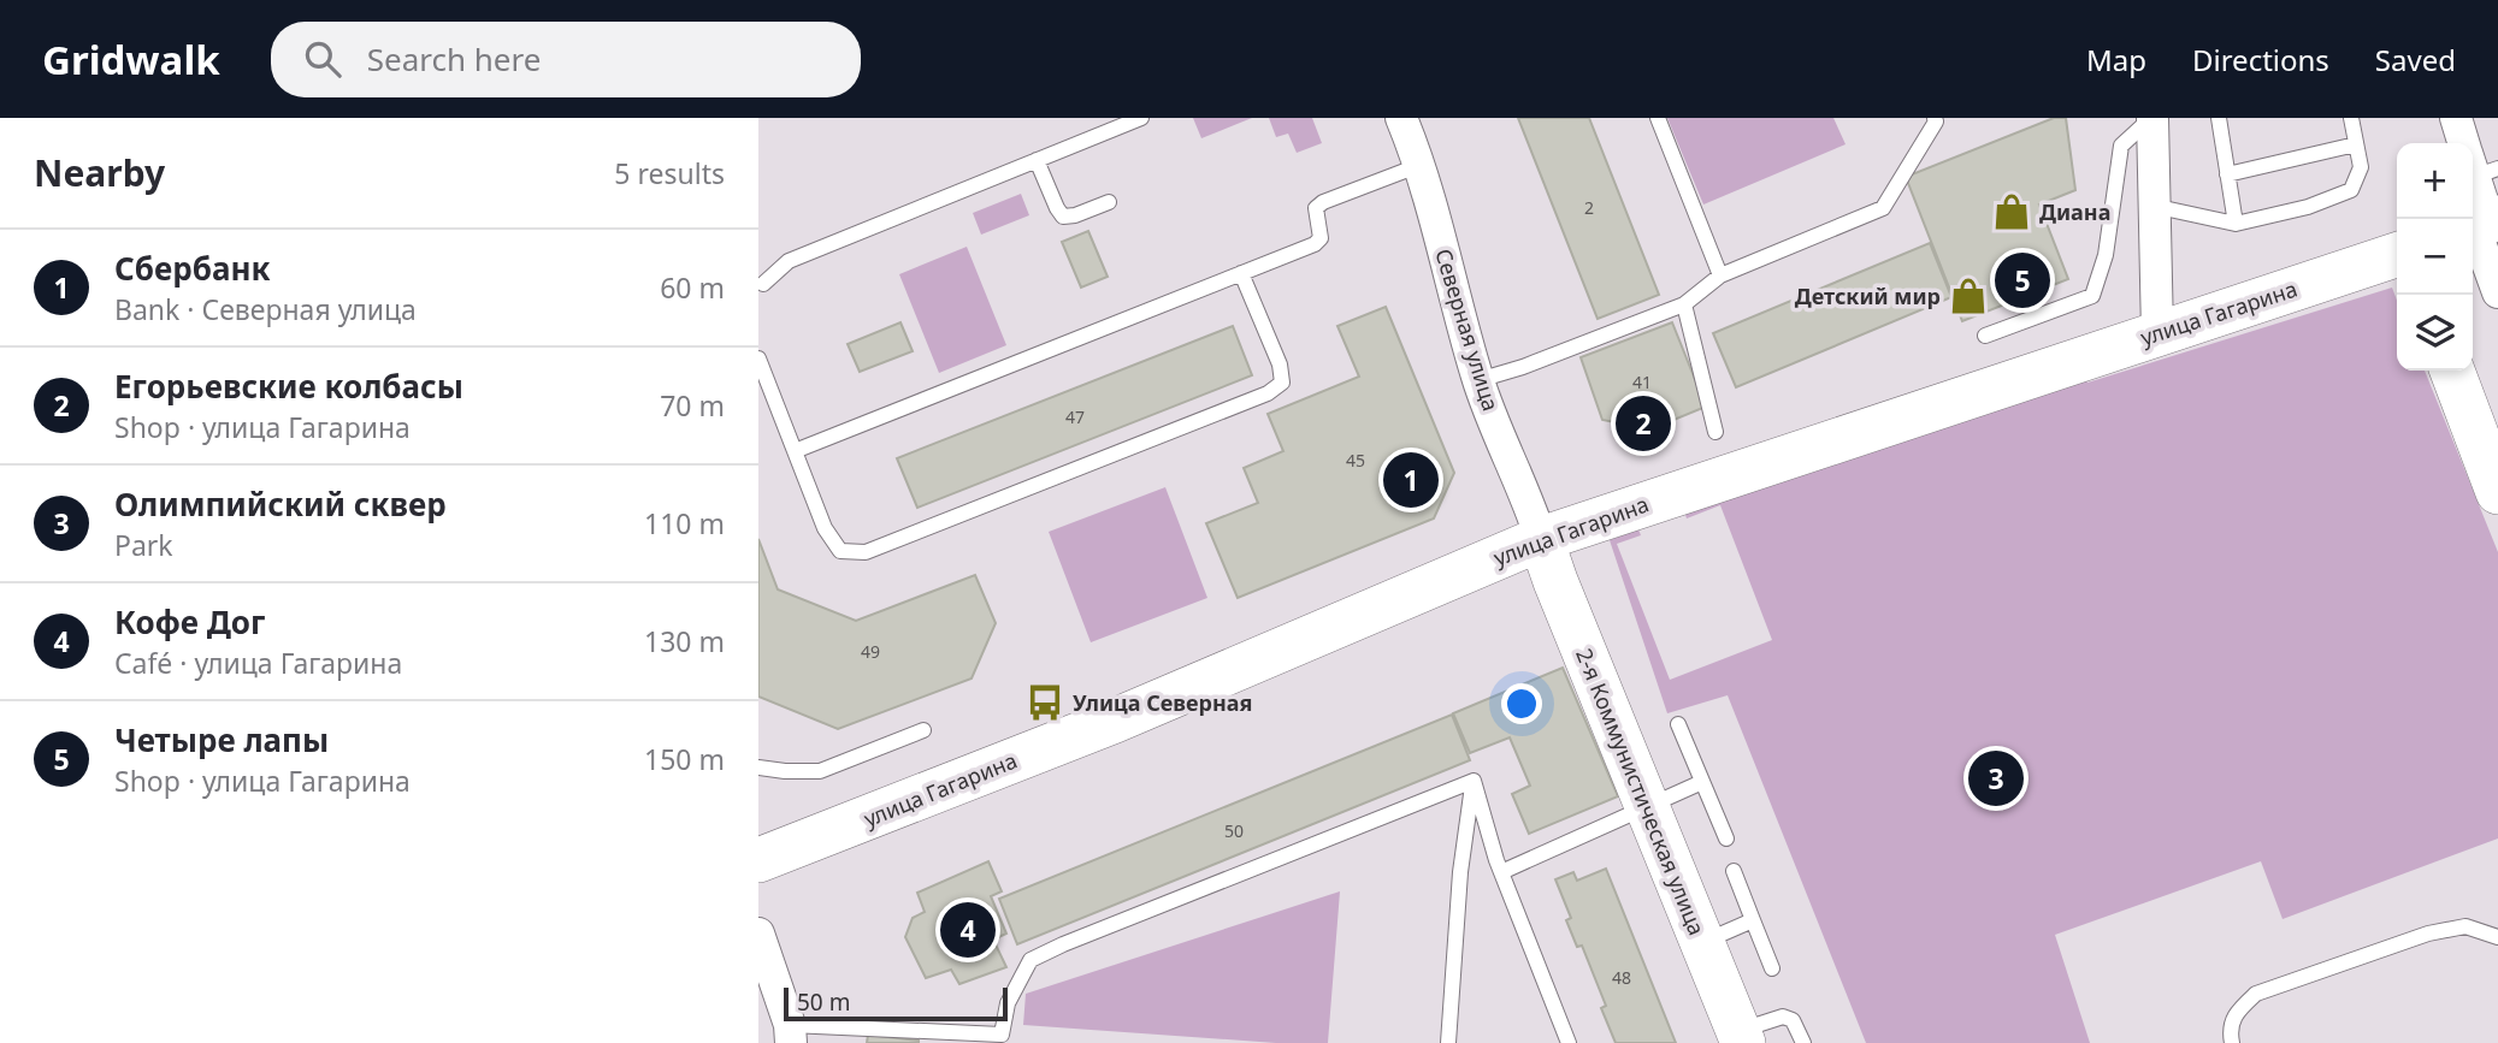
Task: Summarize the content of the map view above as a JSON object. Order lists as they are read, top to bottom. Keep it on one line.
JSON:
{"streets":{"street":["улица Гагарина","Северная улица","2-я Коммунистическая улица"]},"crossings":[["улица Гагарина","Северная улица"],["улица Гагарина","2-я Коммунистическая улица"],["Северная улица","2-я Коммунистическая улица"]],"places":{"shop":["Диана","Детский мир"],"bus stop":["Улица Северная"]},"house_numbers":["2","41","47","45","49","50","48"],"scale_bar":"50 m","page":{"header":"Gridwalk","search":"Search here","nav":["Map","Directions","Saved"],"heading":["Nearby","5 results"],"map_buttons":["+","−"],"list":[{"mark":"1","name":"Сбербанк","note":"Bank · Северная улица","value":"60 m"},{"mark":"2","name":"Егорьевские колбасы","note":"Shop · улица Гагарина","value":"70 m"},{"mark":"3","name":"Олимпийский сквер","note":"Park","value":"110 m"},{"mark":"4","name":"Кофе Дог","note":"Café · улица Гагарина","value":"130 m"},{"mark":"5","name":"Четыре лапы","note":"Shop · улица Гагарина","value":"150 m"}],"pins":["5","2","1","3","4"],"scale":"50 m"}}
